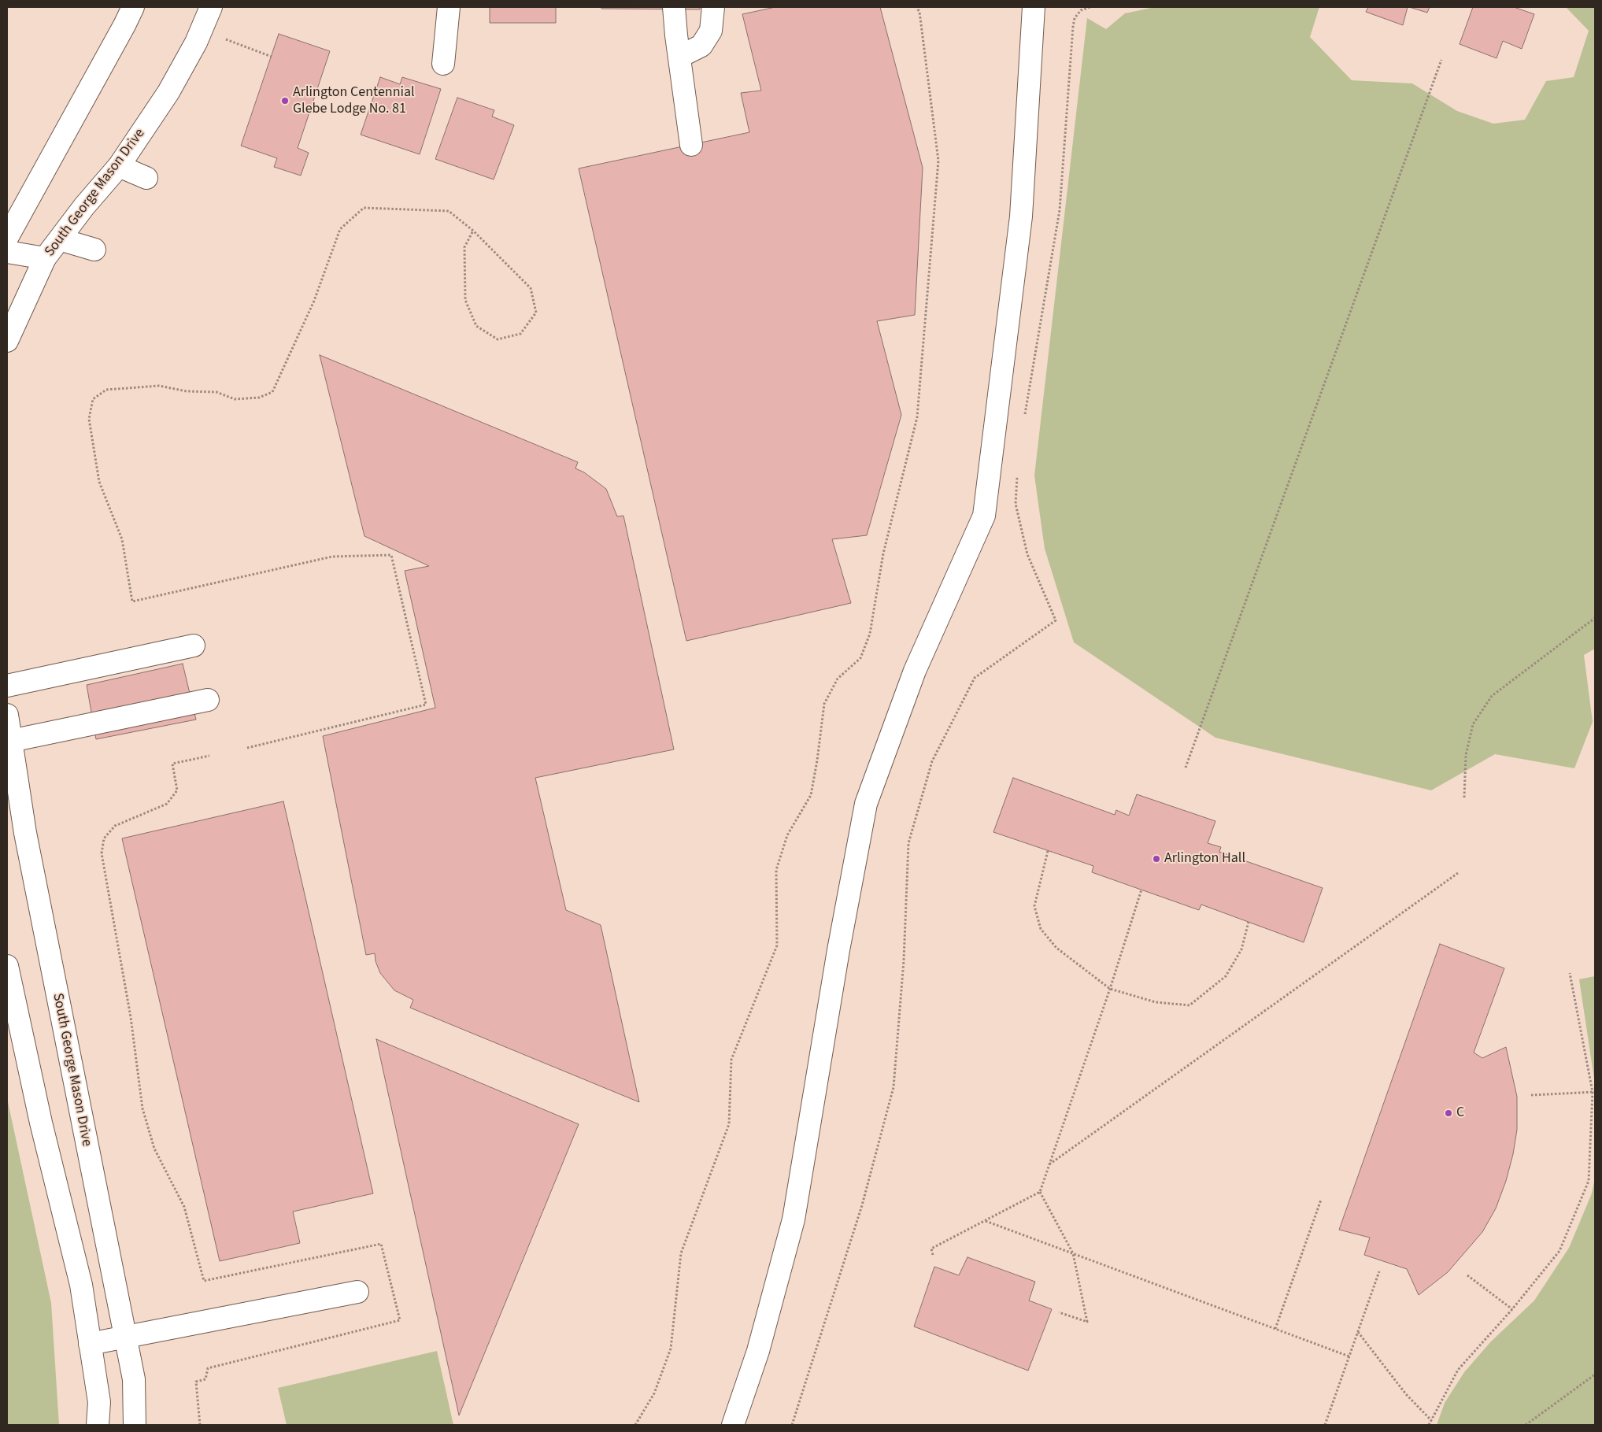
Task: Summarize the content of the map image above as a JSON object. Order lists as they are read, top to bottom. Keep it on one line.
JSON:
{"streets":{"main road":["South George Mason Drive"]},"places":["Arlington Centennial Glebe Lodge No. 81","Arlington Hall","C"]}
